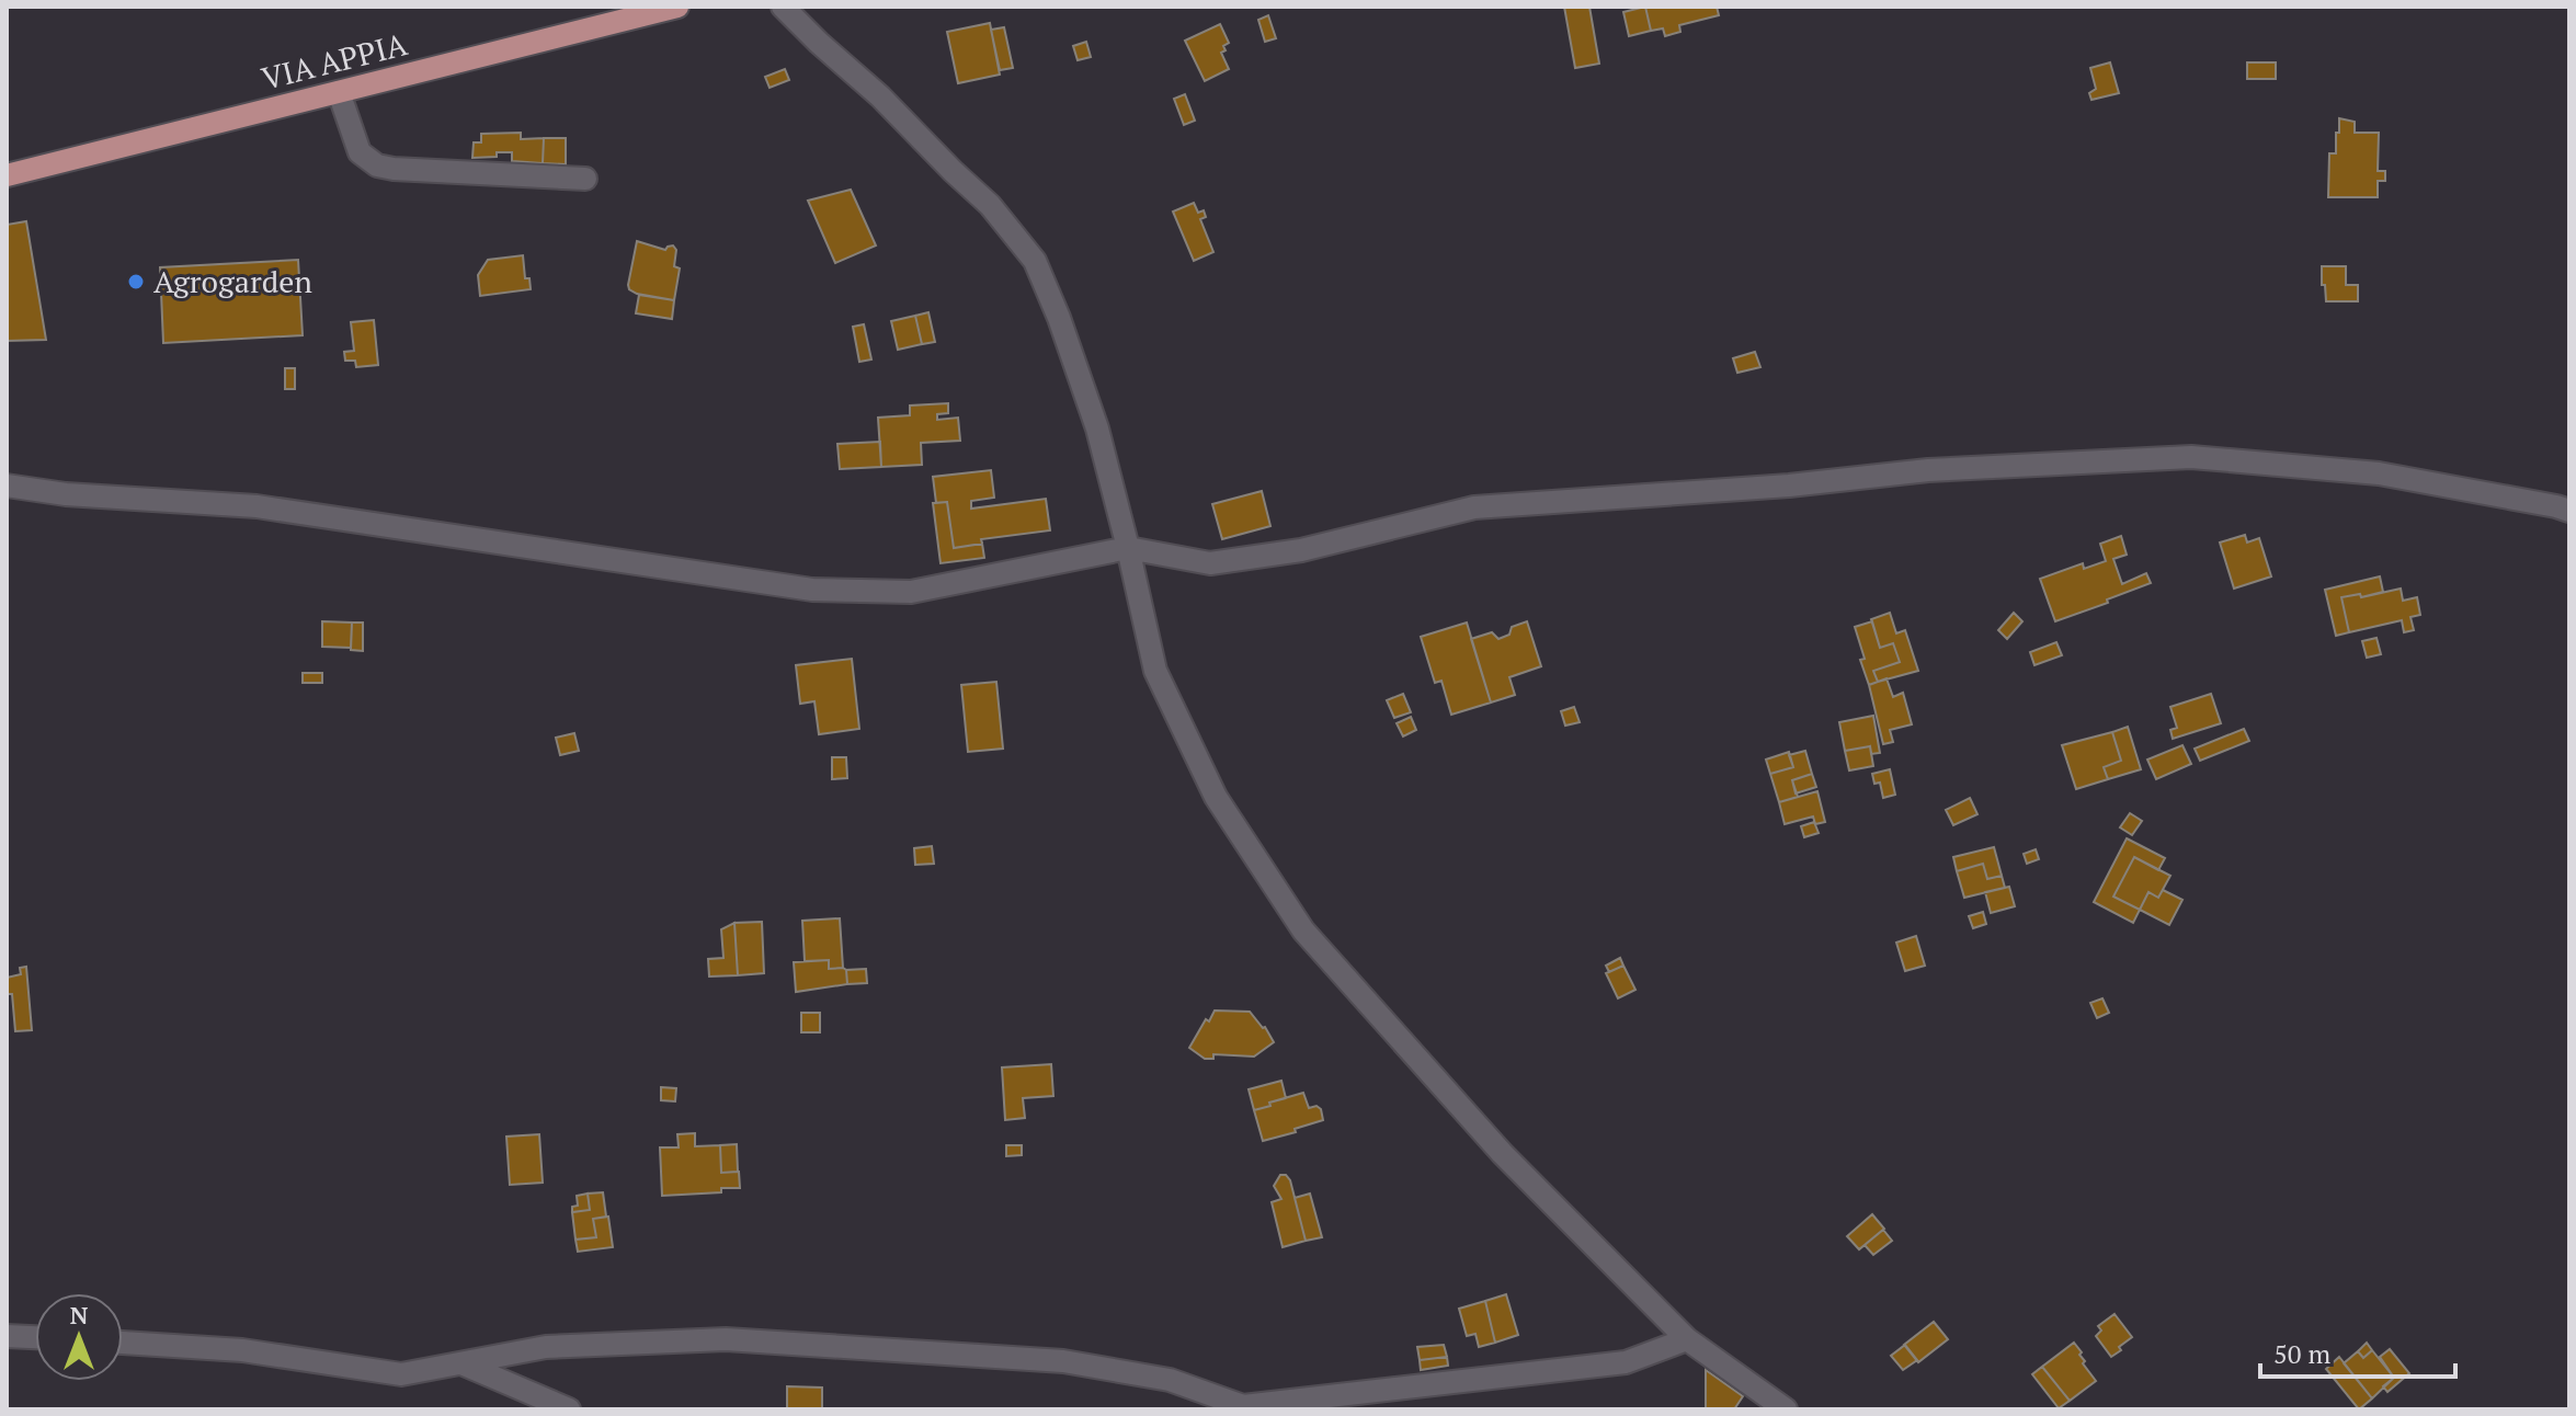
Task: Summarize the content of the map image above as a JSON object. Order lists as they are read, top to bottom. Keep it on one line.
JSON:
{"streets":{"main road":["VIA APPIA"]},"places":["Agrogarden"],"scale_bar":"50 m","north":"top"}
